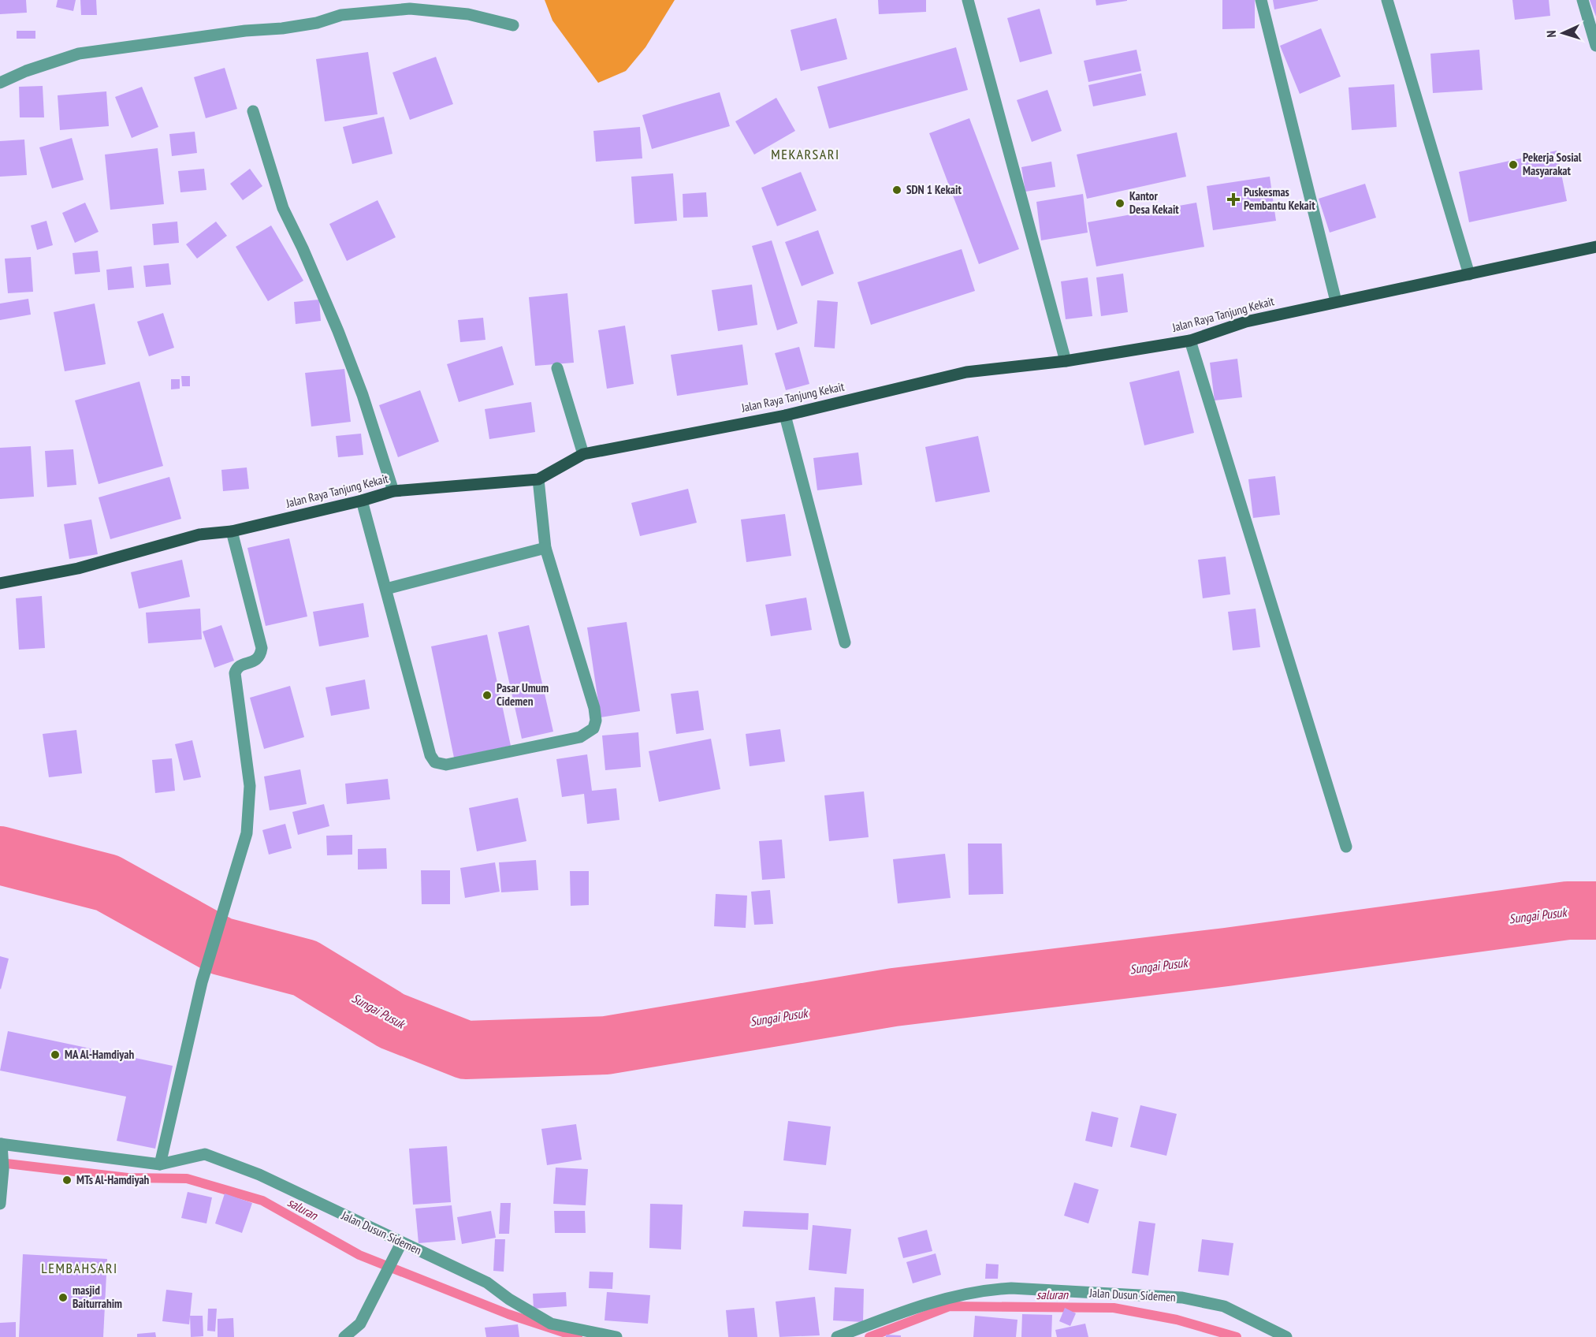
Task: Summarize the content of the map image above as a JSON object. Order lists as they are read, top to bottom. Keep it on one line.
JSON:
{"streets":{"main road":["Jalan Raya Tanjung Kekait"],"street":["Jalan Dusun Sidemen"]},"districts":["MEKARSARI","LEMBAHSARI"],"water":["Sungai Pusuk","saluran"],"places":{"other":["Pekerja Sosial Masyarakat","SDN 1 Kekait","Kantor Desa Kekait","Pasar Umum Cidemen","MA Al-Hamdiyah","MTs Al-Hamdiyah","masjid Baiturrahim"],"health":["Puskesmas Pembantu Kekait"]},"north":"left"}
